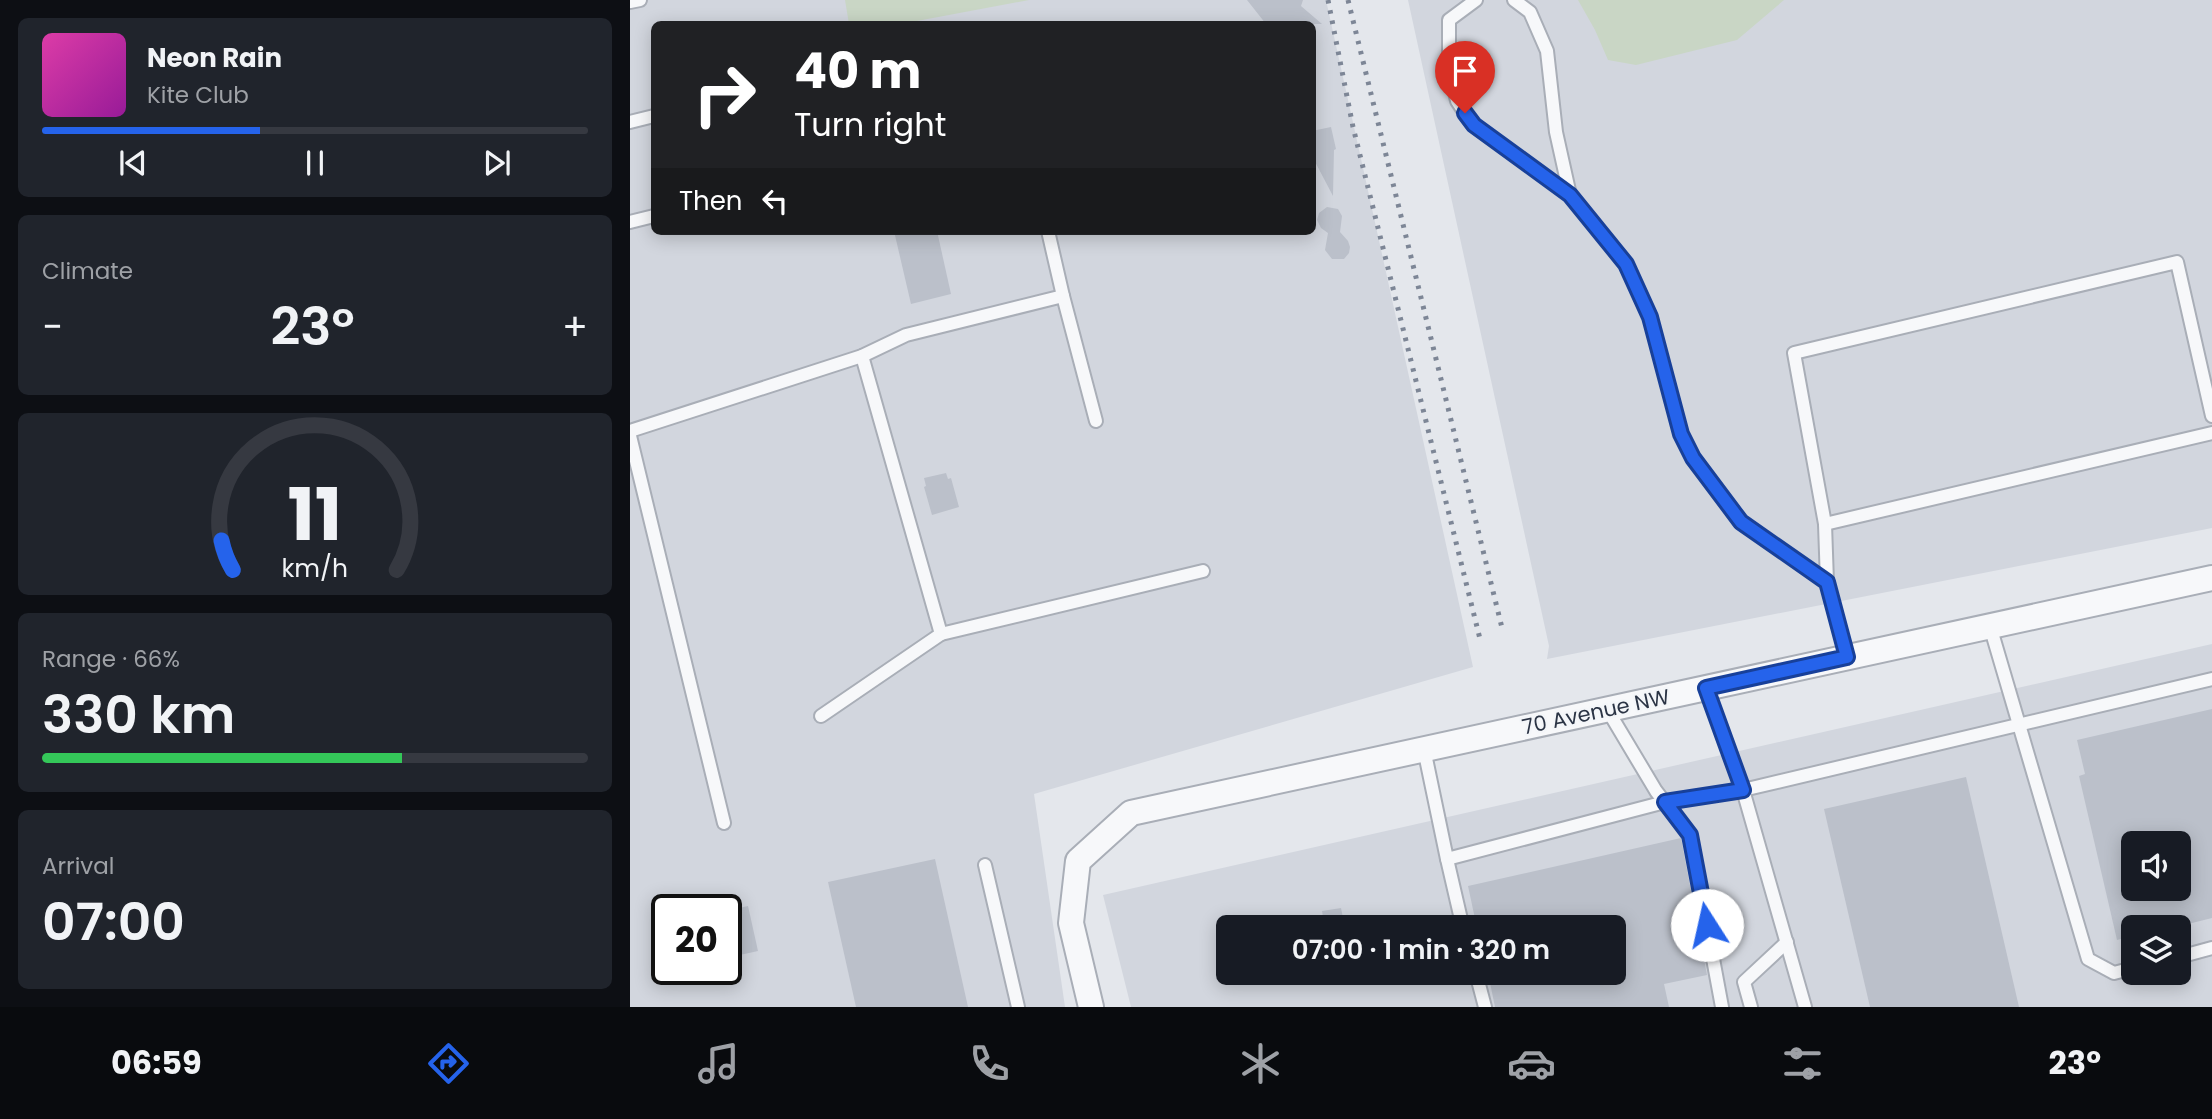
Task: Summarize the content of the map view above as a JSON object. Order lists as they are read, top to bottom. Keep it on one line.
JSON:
{"streets":{"street":["70 Avenue NW"]},"page":{"turn":["40 m","Turn right"],"song":["Neon Rain","Kite Club"],"then":"Then","tile":["Climate",["Range · 66%","330 km"],["Arrival","07:00"]],"heat":["−","23°","+"],"limit":"20","trip":"07:00 · 1 min · 320 m","tabs":["06:59","23°"],"gauge":["11","km/h"]}}
